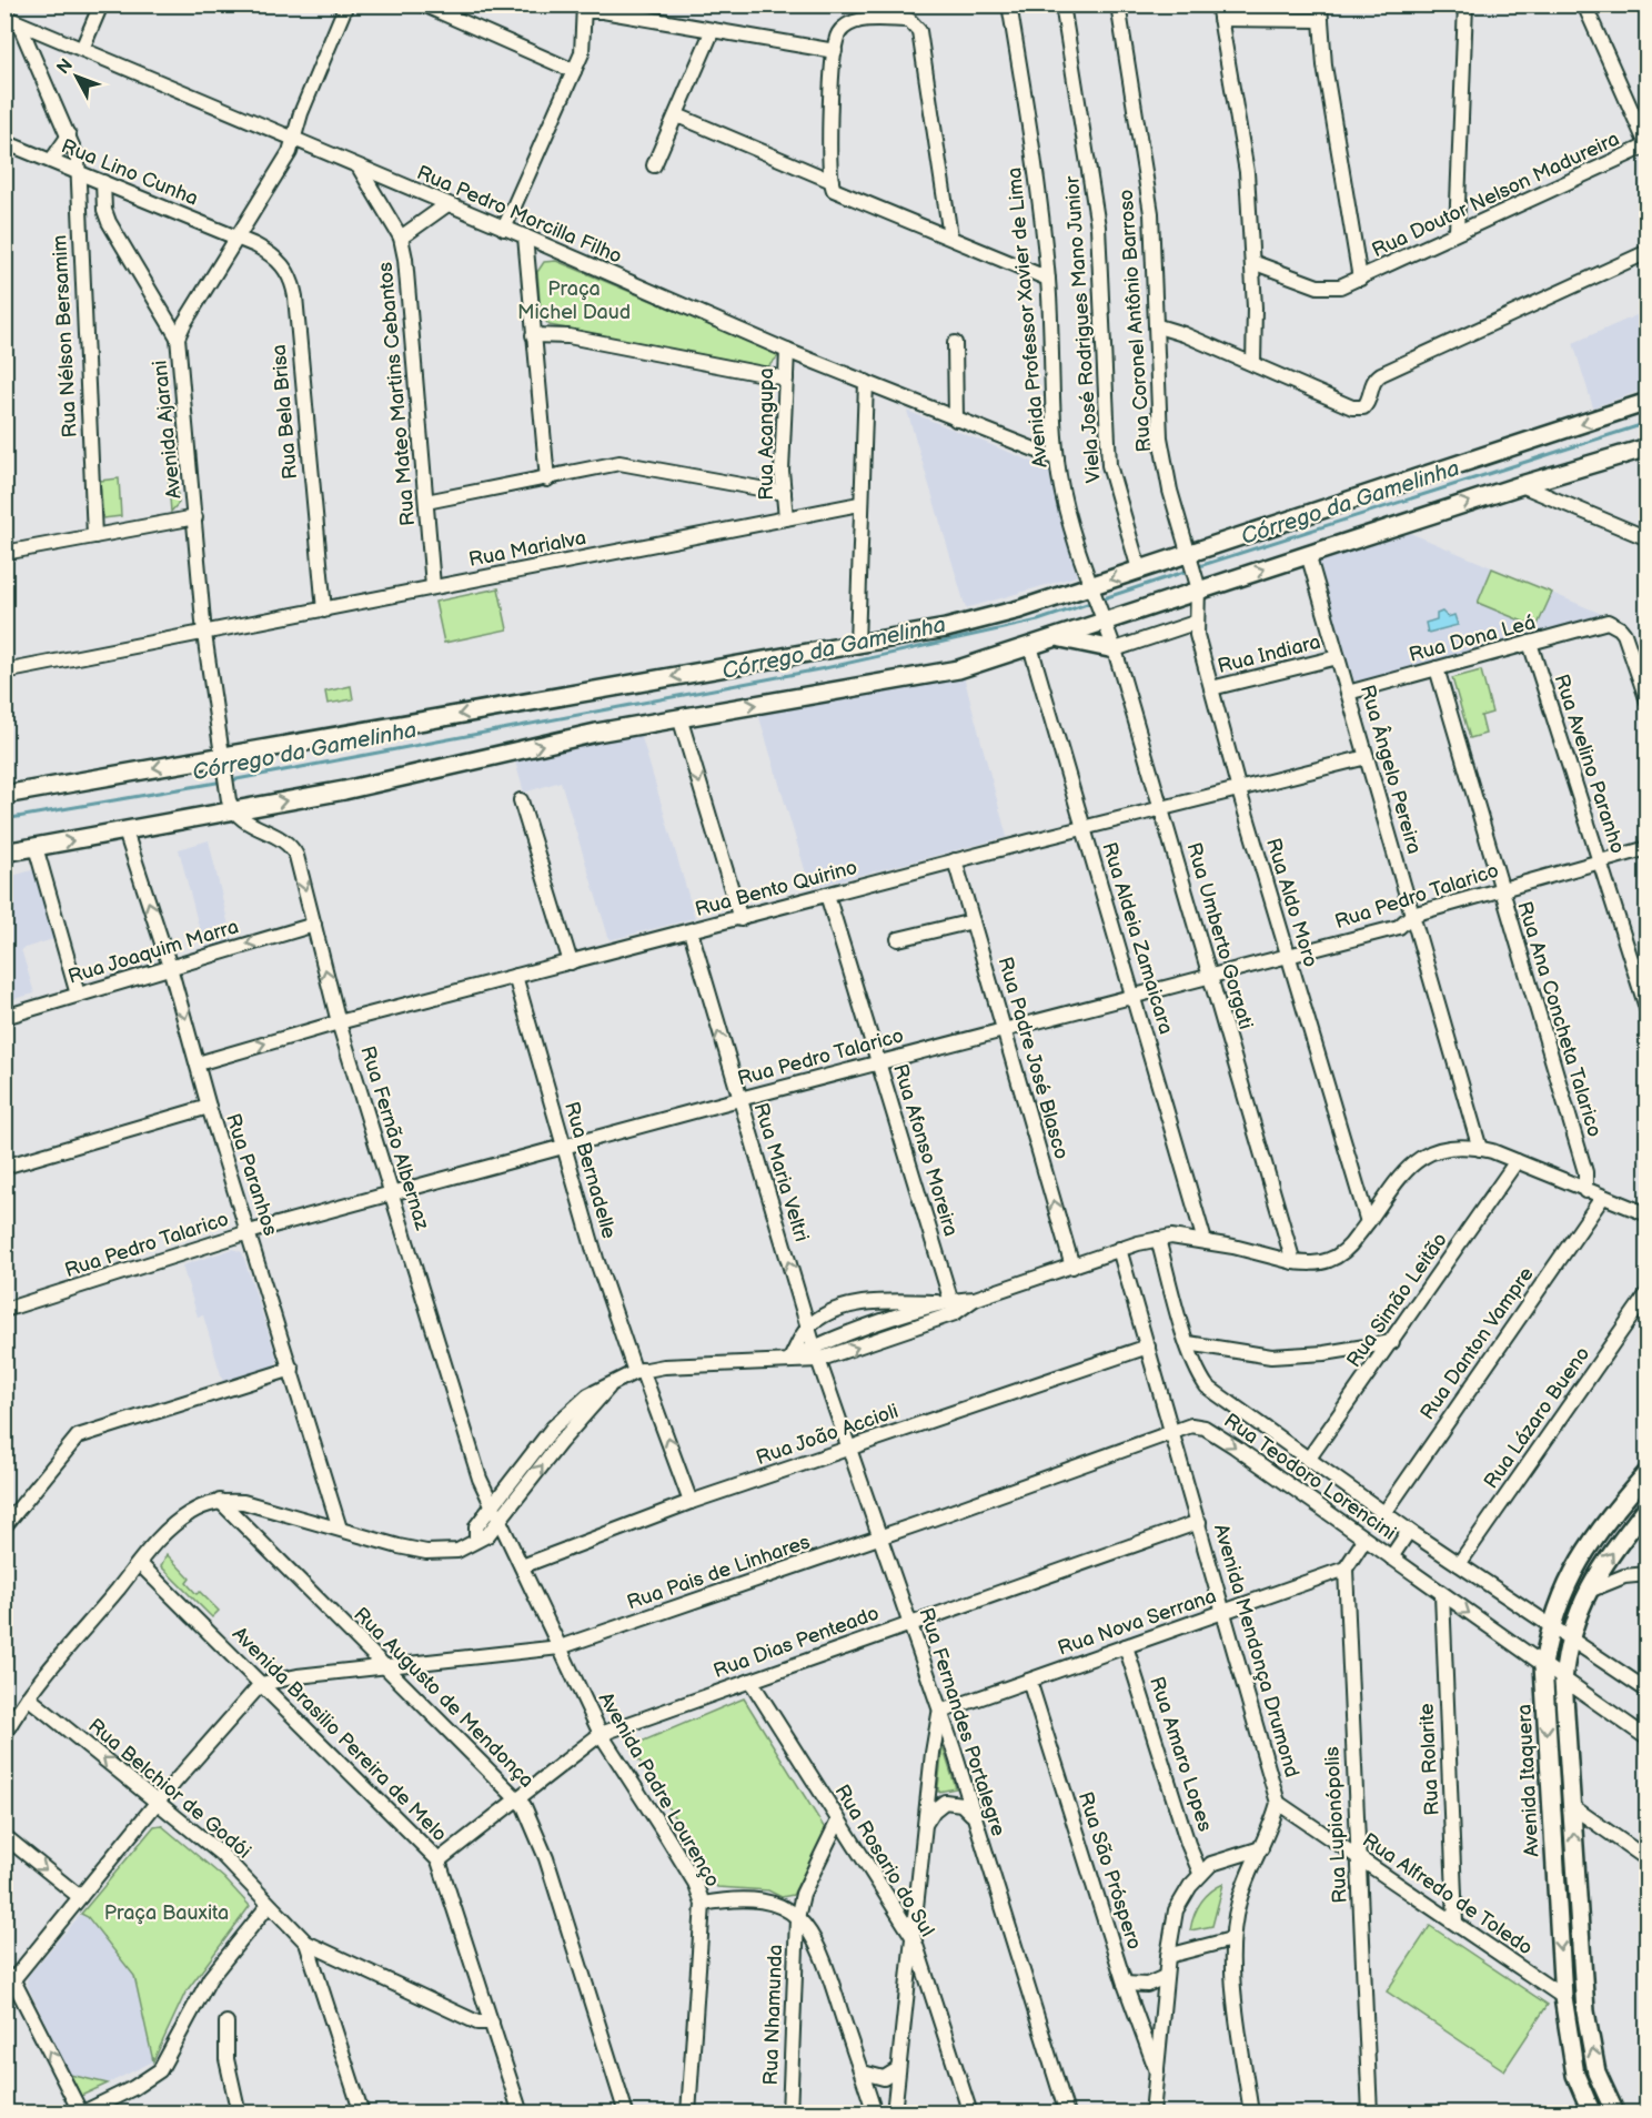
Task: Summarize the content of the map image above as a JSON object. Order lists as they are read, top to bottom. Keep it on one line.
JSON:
{"streets":{"main road":["Avenida Itaquera"],"street":["Rua Lino Cunha","Rua Doutor Nelson Madureira","Rua Pedro Morcilla Filho","Avenida Professor Xavier de Lima","Rua Coronel Antônio Barroso","Viela José Rodrigues Mano Junior","Rua Nélson Bersamim","Rua Mateo Martins Cebantos","Rua Bela Brisa","Avenida Ajarani","Rua Acangupa","Rua Marialva","Rua Dona Leá","Rua Indiara","Rua Avelino Paranho","Rua Ângelo Pereira","Rua Bento Quirino","Rua Pedro Talarico","Rua Aldo Moro","Rua Umberto Gorgati","Rua Aldeia Zamaicara","Rua Joaquim Marra","Rua Ana Concheta Talarico","Rua Padre José Blasco","Rua Fernão Albernaz","Rua Afonso Moreira","Rua Bernadelle","Rua Maria Veltri","Rua Paranhos","Rua Simão Leitão","Rua Danton Vampre","Rua Lázaro Bueno","Rua João Accioli","Rua Teodoro Lorencini","Rua Pais de Linhares","Rua Nova Serrana","Rua Dias Penteado","Avenida Mendonça Drumond","Rua Augusto de Mendonça","Rua Fernandes Portalegre","Avenida Brasilio Pereira de Melo","Rua Amaro Lopes","Rua Rolarite","Rua Belchior de Godói","Avenida Padre Lourenço","Rua Lupionópolis","Rua Rosario do Sul","Rua São Próspero","Rua Alfredo de Toledo","Rua Nhamunda"]},"crossings":[["Rua Lino Cunha","Rua Nélson Bersamim"],["Rua Lino Cunha","Rua Bela Brisa"],["Rua Lino Cunha","Avenida Ajarani"],["Rua Pedro Morcilla Filho","Avenida Professor Xavier de Lima"],["Rua Pedro Morcilla Filho","Rua Nélson Bersamim"],["Rua Pedro Morcilla Filho","Rua Mateo Martins Cebantos"],["Rua Pedro Morcilla Filho","Avenida Ajarani"],["Rua Pedro Morcilla Filho","Rua Acangupa"],["Avenida Professor Xavier de Lima","Rua Umberto Gorgati"],["Rua Coronel Antônio Barroso","Rua Aldo Moro"],["Rua Mateo Martins Cebantos","Rua Marialva"],["Rua Bela Brisa","Avenida Ajarani"],["Rua Bela Brisa","Rua Marialva"],["Avenida Ajarani","Rua Marialva"],["Avenida Ajarani","Rua Fernão Albernaz"],["Rua Acangupa","Rua Marialva"],["Rua Dona Leá","Rua Avelino Paranho"],["Rua Dona Leá","Rua Ângelo Pereira"],["Rua Dona Leá","Rua Ana Concheta Talarico"],["Rua Indiara","Rua Ângelo Pereira"],["Rua Indiara","Rua Aldo Moro"],["Rua Avelino Paranho","Rua Pedro Talarico"],["Rua Ângelo Pereira","Rua Bento Quirino"],["Rua Ângelo Pereira","Rua Pedro Talarico"],["Rua Bento Quirino","Rua Aldo Moro"],["Rua Bento Quirino","Rua Umberto Gorgati"],["Rua Bento Quirino","Rua Aldeia Zamaicara"],["Rua Bento Quirino","Rua Padre José Blasco"],["Rua Bento Quirino","Rua Fernão Albernaz"],["Rua Bento Quirino","Rua Afonso Moreira"],["Rua Bento Quirino","Rua Bernadelle"],["Rua Bento Quirino","Rua Maria Veltri"],["Rua Bento Quirino","Rua Paranhos"],["Rua Pedro Talarico","Rua Aldo Moro"],["Rua Pedro Talarico","Rua Umberto Gorgati"],["Rua Pedro Talarico","Rua Aldeia Zamaicara"],["Rua Pedro Talarico","Rua Ana Concheta Talarico"],["Rua Pedro Talarico","Rua Padre José Blasco"],["Rua Pedro Talarico","Rua Fernão Albernaz"],["Rua Pedro Talarico","Rua Afonso Moreira"],["Rua Pedro Talarico","Rua Bernadelle"],["Rua Pedro Talarico","Rua Maria Veltri"],["Rua Pedro Talarico","Rua Paranhos"],["Rua Joaquim Marra","Rua Fernão Albernaz"],["Rua Joaquim Marra","Rua Paranhos"],["Rua Fernão Albernaz","Avenida Padre Lourenço"],["Rua Bernadelle","Rua João Accioli"],["Rua Maria Veltri","Rua Fernandes Portalegre"],["Rua Simão Leitão","Rua Teodoro Lorencini"],["Rua Danton Vampre","Rua Teodoro Lorencini"],["Rua Lázaro Bueno","Rua Teodoro Lorencini"],["Rua João Accioli","Rua Fernandes Portalegre"],["Rua João Accioli","Avenida Padre Lourenço"],["Rua Teodoro Lorencini","Rua Pais de Linhares"],["Rua Teodoro Lorencini","Avenida Mendonça Drumond"],["Rua Teodoro Lorencini","Rua Rolarite"],["Rua Teodoro Lorencini","Avenida Itaquera"],["Rua Pais de Linhares","Avenida Mendonça Drumond"],["Rua Pais de Linhares","Rua Augusto de Mendonça"],["Rua Pais de Linhares","Rua Fernandes Portalegre"],["Rua Pais de Linhares","Avenida Brasilio Pereira de Melo"],["Rua Pais de Linhares","Avenida Padre Lourenço"],["Rua Nova Serrana","Avenida Mendonça Drumond"],["Rua Nova Serrana","Rua Fernandes Portalegre"],["Rua Nova Serrana","Rua Amaro Lopes"],["Rua Nova Serrana","Rua Lupionópolis"],["Rua Nova Serrana","Rua São Próspero"],["Rua Dias Penteado","Avenida Mendonça Drumond"],["Rua Dias Penteado","Rua Augusto de Mendonça"],["Rua Dias Penteado","Rua Fernandes Portalegre"],["Rua Dias Penteado","Avenida Brasilio Pereira de Melo"],["Rua Dias Penteado","Avenida Padre Lourenço"],["Rua Dias Penteado","Rua Rosario do Sul"],["Avenida Mendonça Drumond","Rua Alfredo de Toledo"],["Avenida Brasilio Pereira de Melo","Rua Belchior de Godói"],["Rua Rolarite","Rua Alfredo de Toledo"],["Avenida Itaquera","Rua Alfredo de Toledo"],["Avenida Padre Lourenço","Rua Nhamunda"],["Rua Lupionópolis","Rua Alfredo de Toledo"],["Rua Rosario do Sul","Rua Nhamunda"]],"one_way":["Rua Joaquim Marra","Rua Padre José Blasco","Rua Maria Veltri"],"water":["Córrego da Gamelinha"],"parks":["Praça Michel Daud","Praça Bauxita"],"north":"top left"}
